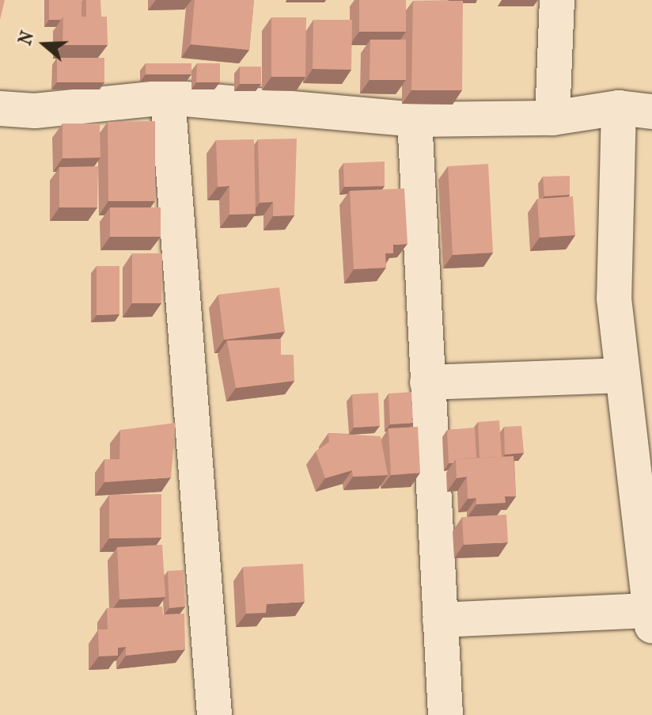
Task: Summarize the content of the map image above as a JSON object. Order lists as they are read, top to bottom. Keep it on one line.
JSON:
{"north":"left"}
